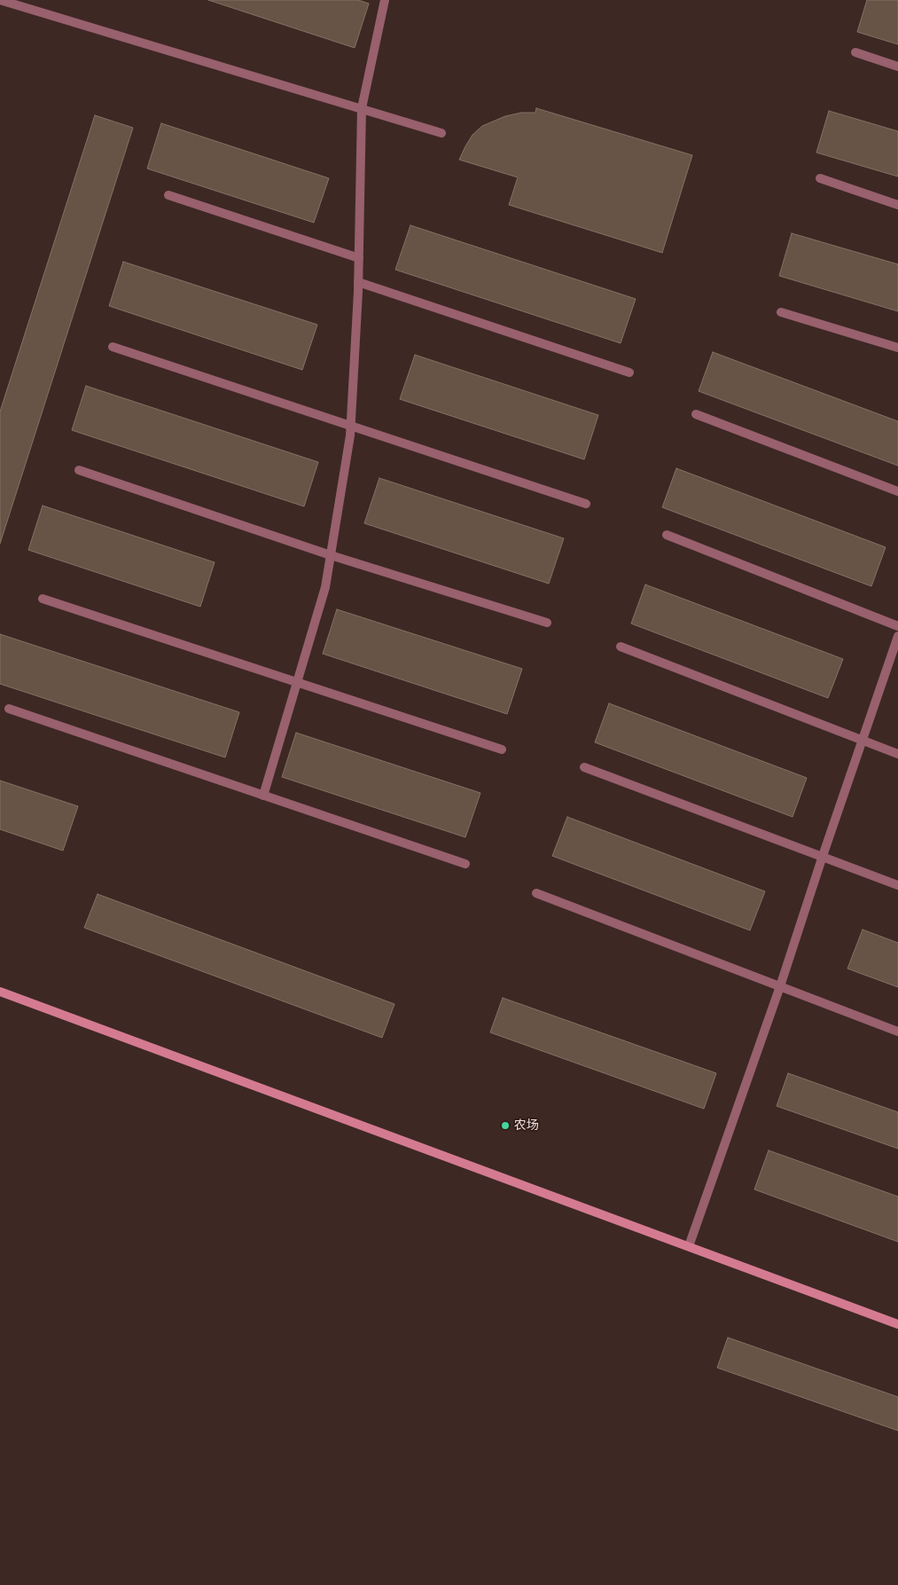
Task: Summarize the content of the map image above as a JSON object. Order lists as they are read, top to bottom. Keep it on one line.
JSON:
{"places":["农场"]}
